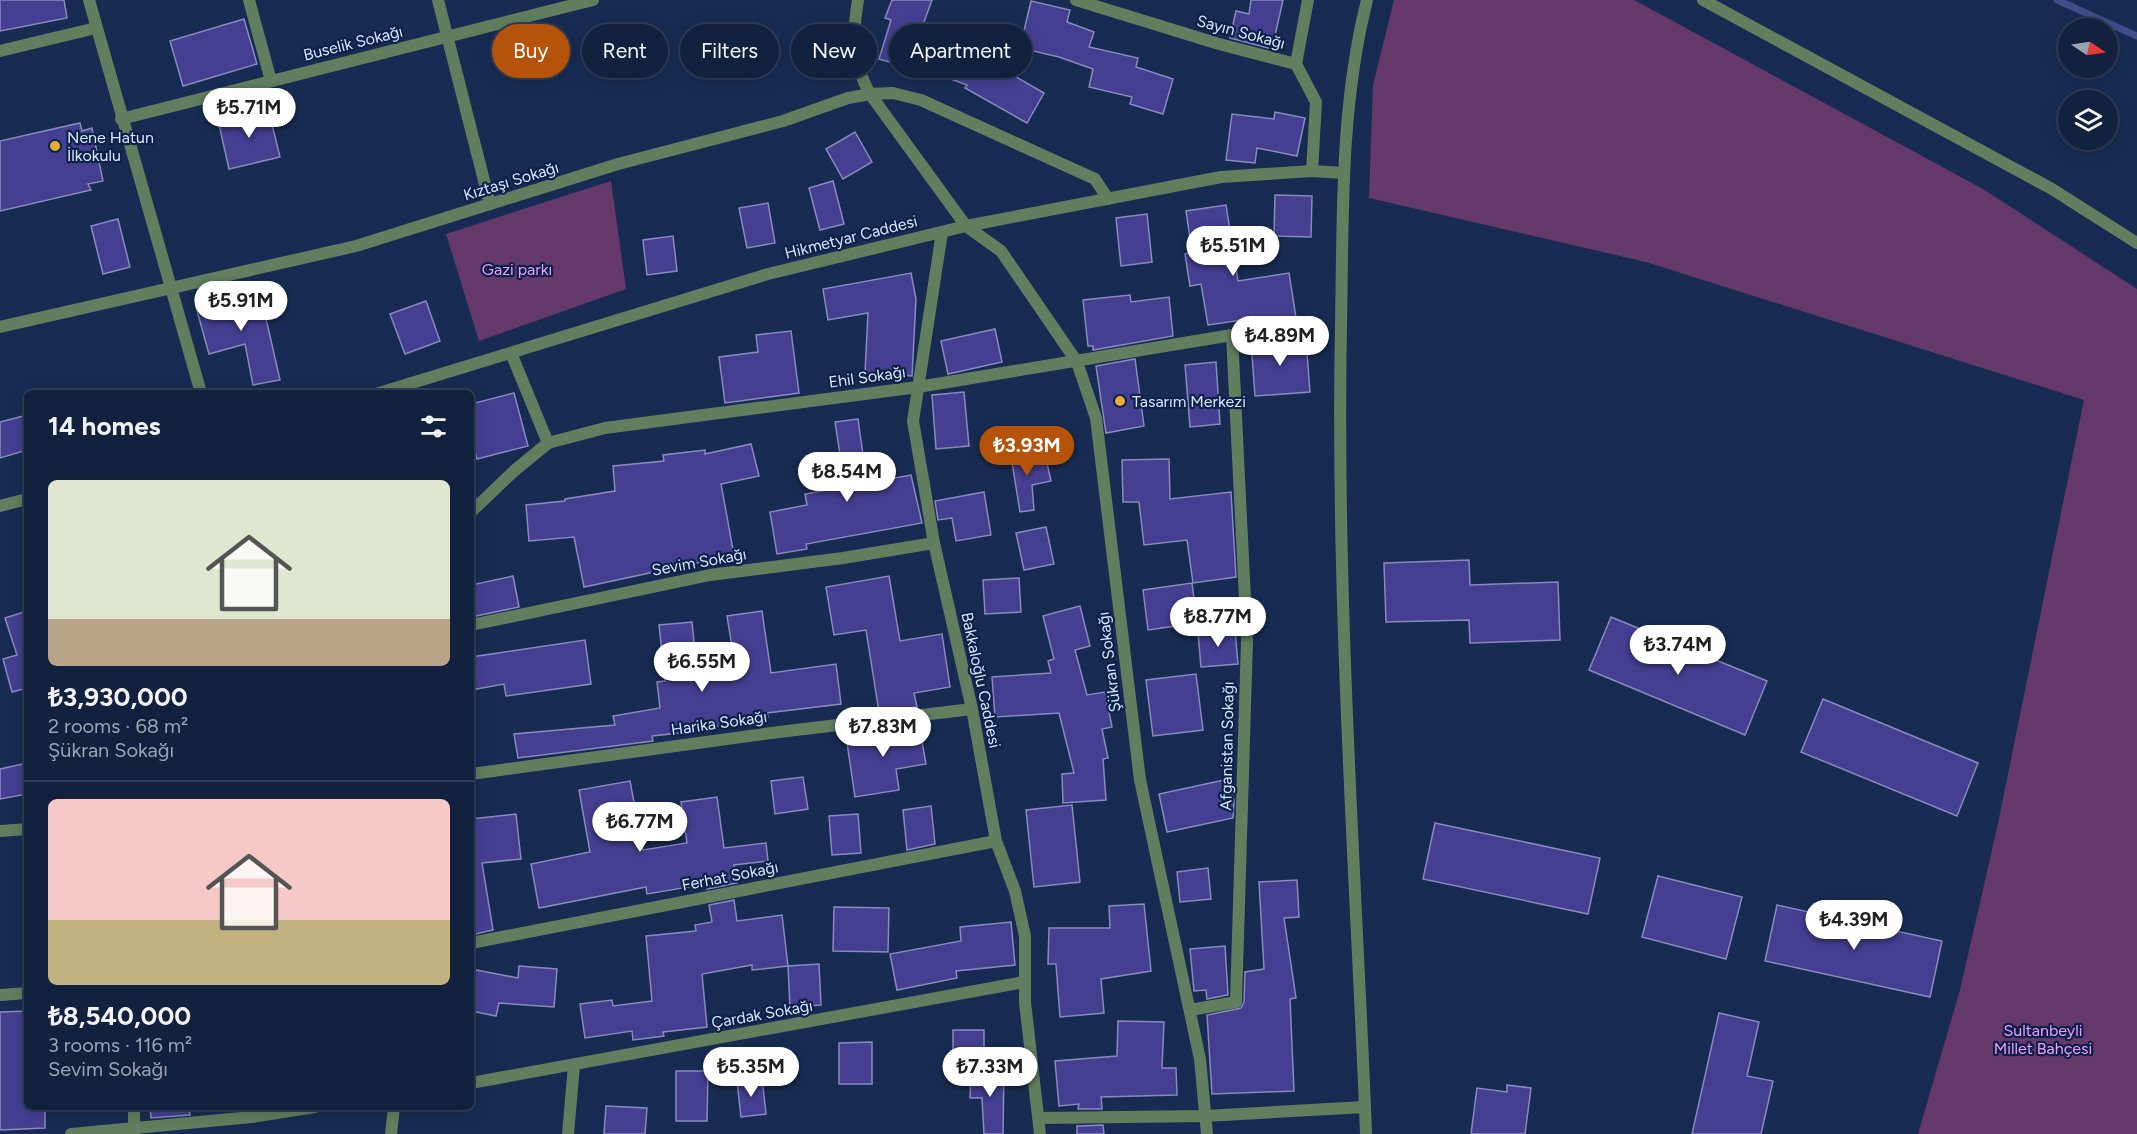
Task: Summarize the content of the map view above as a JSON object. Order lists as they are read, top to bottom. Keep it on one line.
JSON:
{"streets":{"street":["Sayın Sokağı","Buselik Sokağı","Kıztaşı Sokağı","Hikmetyar Caddesi","Ehil Sokağı","Sevim Sokağı","Şükran Sokağı","Bakkaloğlu Caddesi","Harika Sokağı","Afganistan Sokağı","Ferhat Sokağı","Çardak Sokağı"]},"crossings":[["Kıztaşı Sokağı","Hikmetyar Caddesi"],["Hikmetyar Caddesi","Şükran Sokağı"],["Hikmetyar Caddesi","Bakkaloğlu Caddesi"],["Ehil Sokağı","Şükran Sokağı"],["Ehil Sokağı","Bakkaloğlu Caddesi"],["Ehil Sokağı","Afganistan Sokağı"],["Sevim Sokağı","Bakkaloğlu Caddesi"],["Şükran Sokağı","Afganistan Sokağı"],["Bakkaloğlu Caddesi","Harika Sokağı"],["Bakkaloğlu Caddesi","Ferhat Sokağı"],["Bakkaloğlu Caddesi","Çardak Sokağı"]],"parks":["Gazi parkı","Sultanbeyli Millet Bahçesi"],"places":["Nene Hatun İlkokulu","Tasarım Merkezi"],"north":"right","page":{"chip":["Buy","Rent","Filters","New","Apartment"],"price":["₺5.71M","₺5.51M","₺5.91M","₺4.89M","₺3.93M","₺8.54M","₺8.77M","₺3.74M","₺6.55M","₺7.83M","₺6.77M","₺4.39M","₺5.35M","₺7.33M"],"heading":"14 homes","list":[{"name":"₺3,930,000","note":"2 rooms · 68 m² · Şükran Sokağı"},{"name":"₺8,540,000","note":"3 rooms · 116 m² · Sevim Sokağı"}]}}
